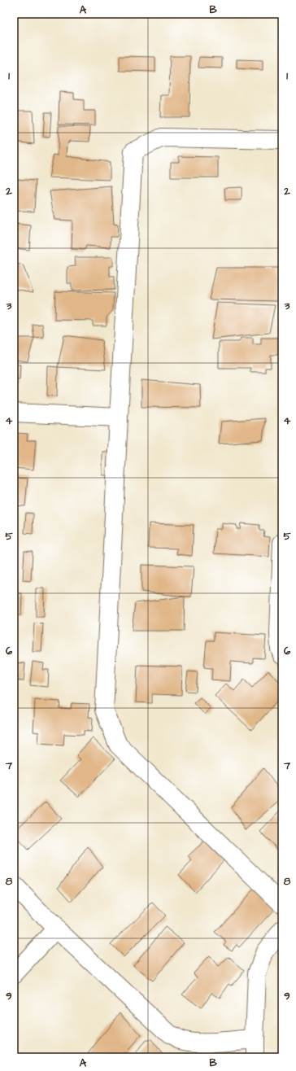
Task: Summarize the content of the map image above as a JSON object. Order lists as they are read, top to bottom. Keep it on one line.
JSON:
{"grid":{"columns":["A","B"],"rows":["1","2","3","4","5","6","7","8","9"]}}
